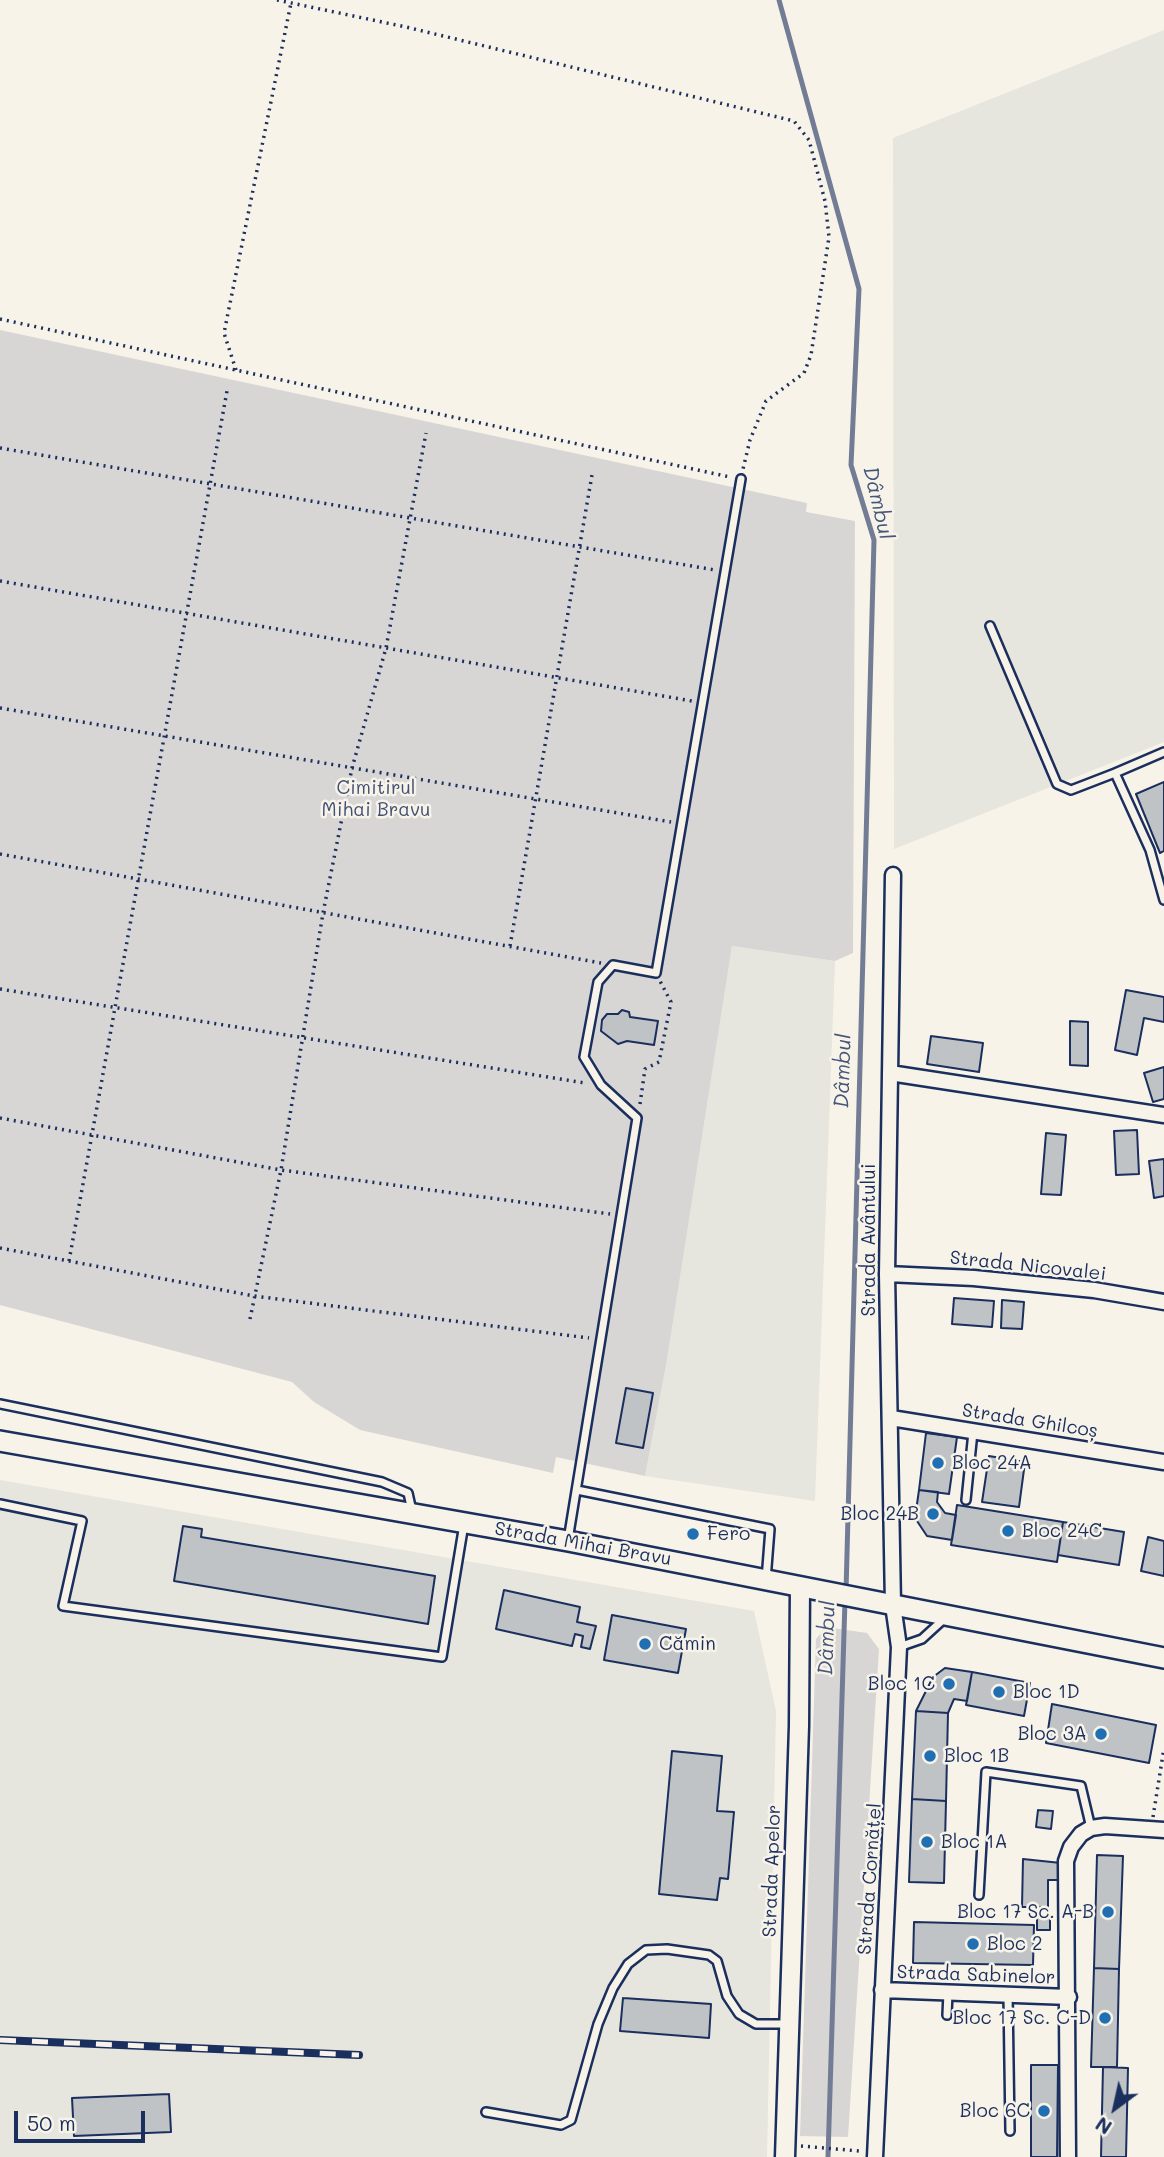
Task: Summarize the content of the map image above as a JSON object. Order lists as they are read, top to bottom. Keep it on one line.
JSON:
{"streets":{"main road":["Strada Mihai Bravu"],"street":["Strada Avântului","Strada Nicovalei","Strada Ghilcoș","Strada Apelor","Strada Cornățel","Strada Sabinelor"]},"crossings":[["Strada Avântului","Strada Nicovalei"],["Strada Avântului","Strada Ghilcoș"],["Strada Avântului","Strada Mihai Bravu"],["Strada Avântului","Strada Cornățel"],["Strada Mihai Bravu","Strada Apelor"],["Strada Mihai Bravu","Strada Cornățel"],["Strada Cornățel","Strada Sabinelor"]],"water":["Dâmbul"],"parks":["Cimitirul Mihai Bravu"],"places":["Bloc 24A","Bloc 24B","Bloc 24C","Fero","Cămin","Bloc 1C","Bloc 1D","Bloc 3A","Bloc 1B","Bloc 1A","Bloc 17 Sc. A-B","Bloc 2","Bloc 17 Sc. C-D","Bloc 6C"],"scale_bar":"50 m","north":"bottom left"}
